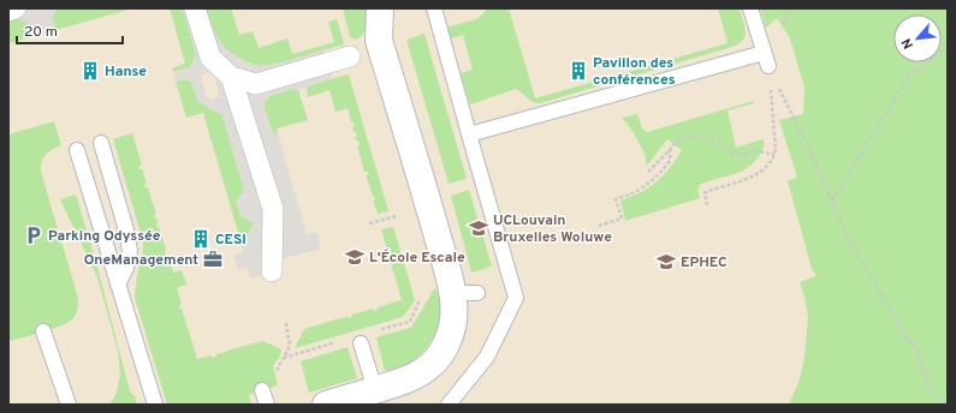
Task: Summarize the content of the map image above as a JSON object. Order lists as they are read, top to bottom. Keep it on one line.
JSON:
{"places":{"building":["Hanse","Pavillon des conférences","CESI"],"school or university":["UCLouvain Bruxelles Woluwe","L'École Escale","EPHEC"],"parking":["Parking Odyssée"],"office":["OneManagement"]},"scale_bar":"20 m","north":"bottom left"}
